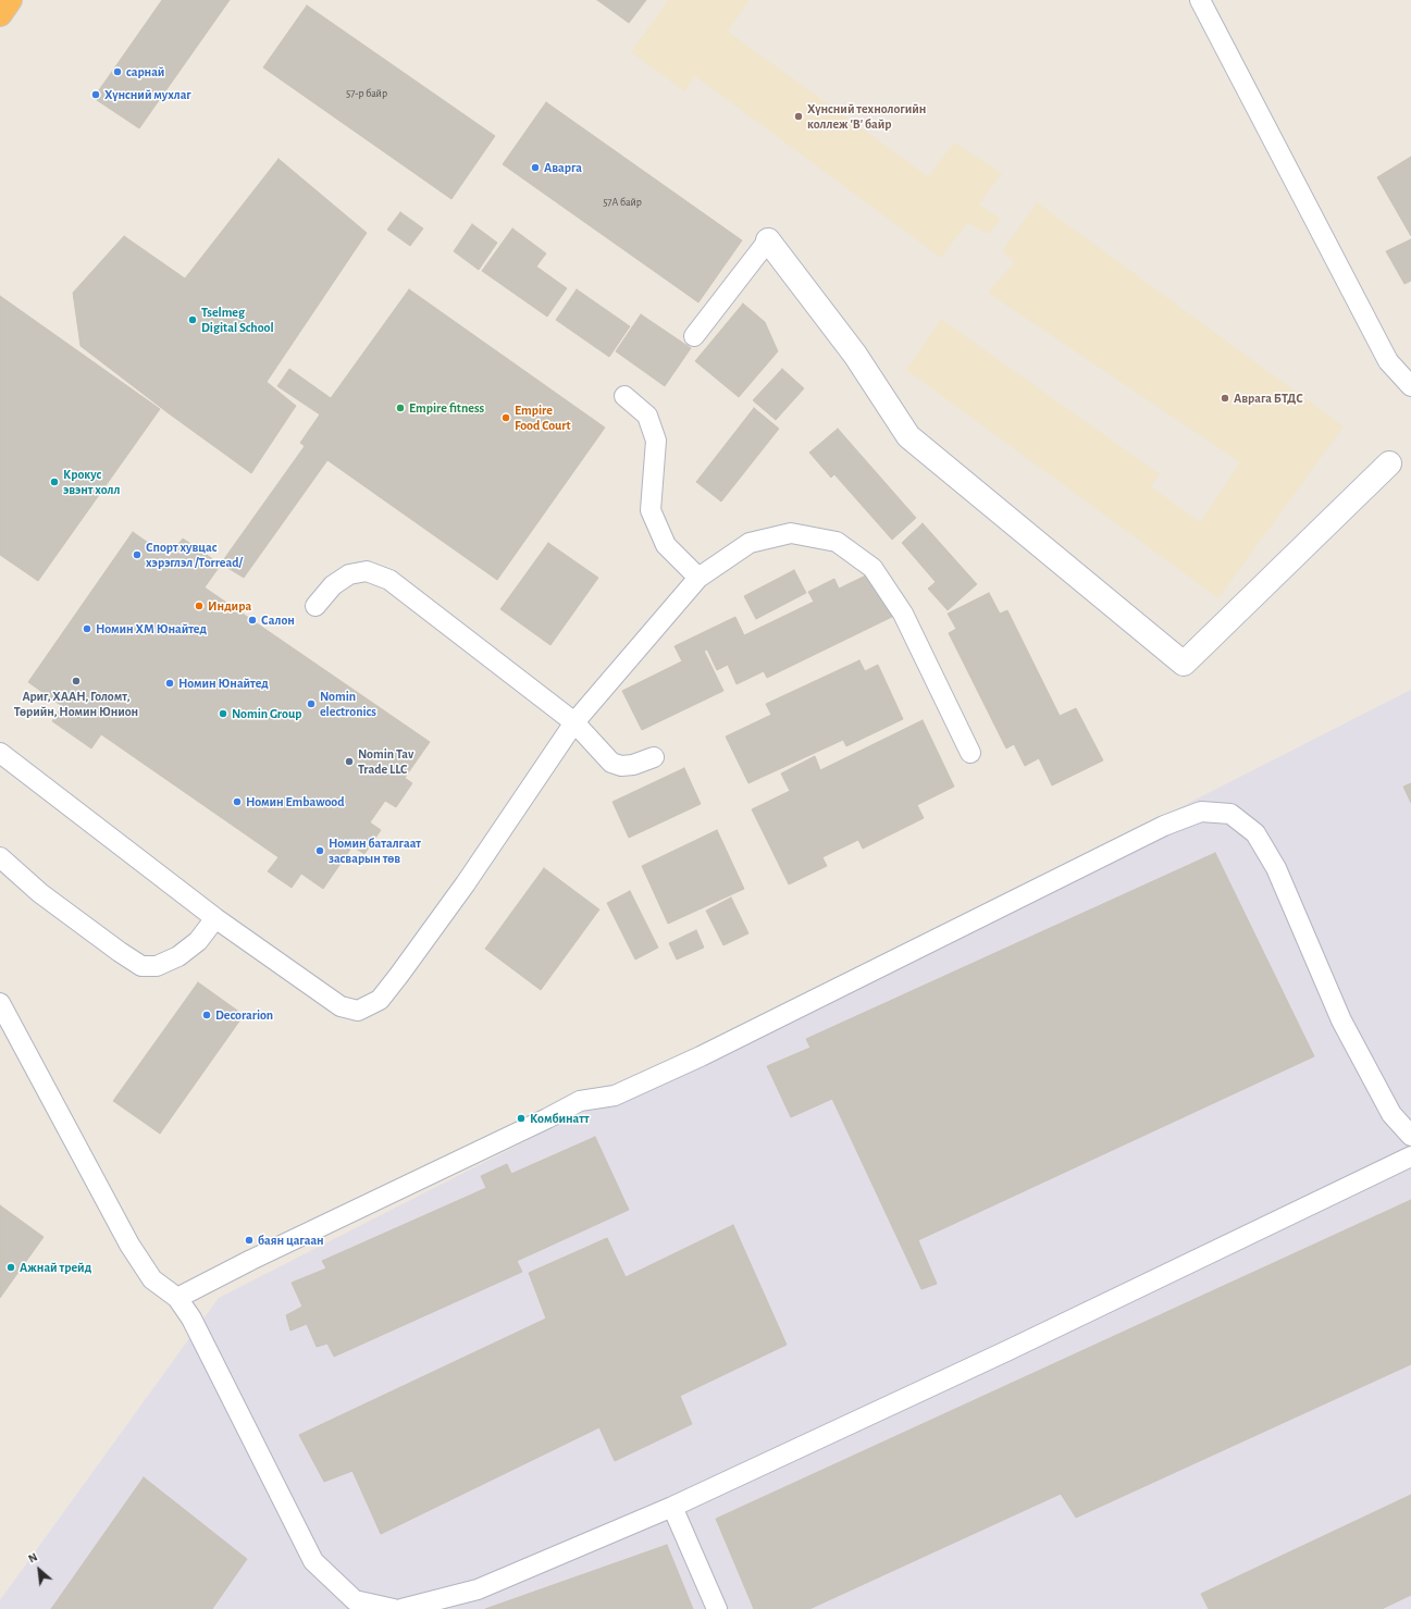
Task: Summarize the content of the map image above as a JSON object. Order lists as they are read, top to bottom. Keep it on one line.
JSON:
{"places":["сарнай","Хүнсний мухлаг","Хүнсний технологийн коллеж 'B' байр","Аварга","Tselmeg Digital School","Аврага БТДС","Empire fitness","Empire Food Court","Крокус эвэнт холл","Спорт хувцас хэрэглэл /Torread/","Индира","Салон","Номин ХМ Юнайтед","Ариг, ХААН, Голомт, Төрийн, Номин Юнион","Номин Юнайтед","Nomin electronics","Nomin Group","Nomin Tav Trade LLC","Номин Embawood","Номин баталгаат засварын төв","Decorarion","Комбинатт","баян цагаан","Ажнай трейд"],"house_numbers":["57-р байр","57A байр"],"north":"top left"}
